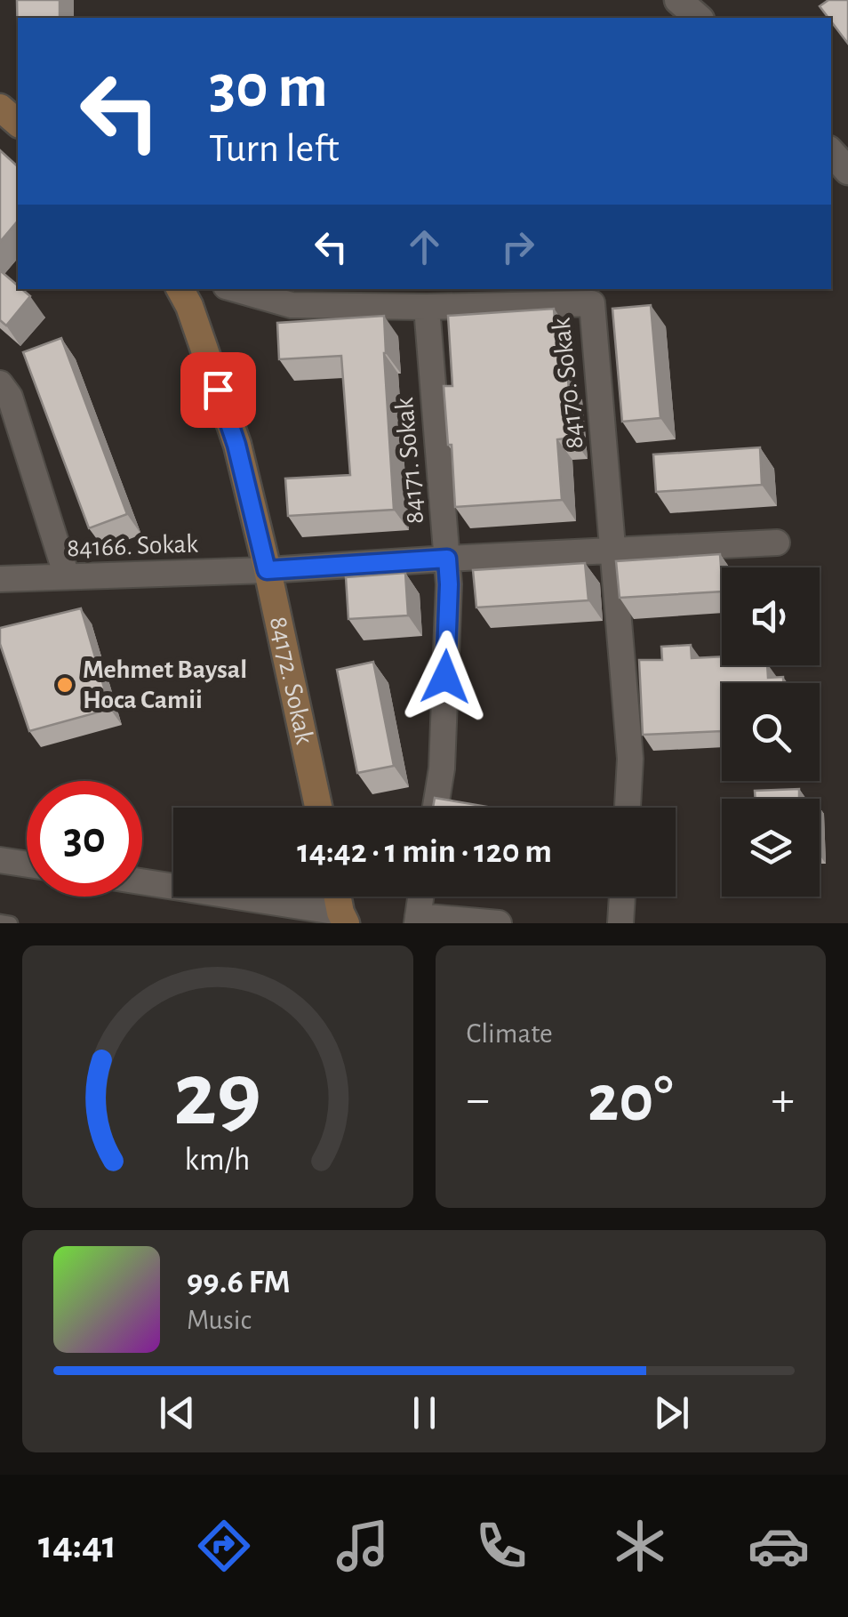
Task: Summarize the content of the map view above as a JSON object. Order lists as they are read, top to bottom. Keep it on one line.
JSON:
{"streets":{"main road":["84172. Sokak"],"street":["84170. Sokak","84171. Sokak","84166. Sokak"]},"crossings":[["84170. Sokak","84171. Sokak"],["84170. Sokak","84166. Sokak"],["84171. Sokak","84166. Sokak"],["84166. Sokak","84172. Sokak"]],"places":["Mehmet Baysal Hoca Camii"],"page":{"turn":["30 m","Turn left"],"limit":"30","trip":"14:42 · 1 min · 120 m","tile":"Climate","heat":["−","20°","+"],"song":["99.6 FM","Music"],"tabs":"14:41","gauge":["29","km/h"]}}
